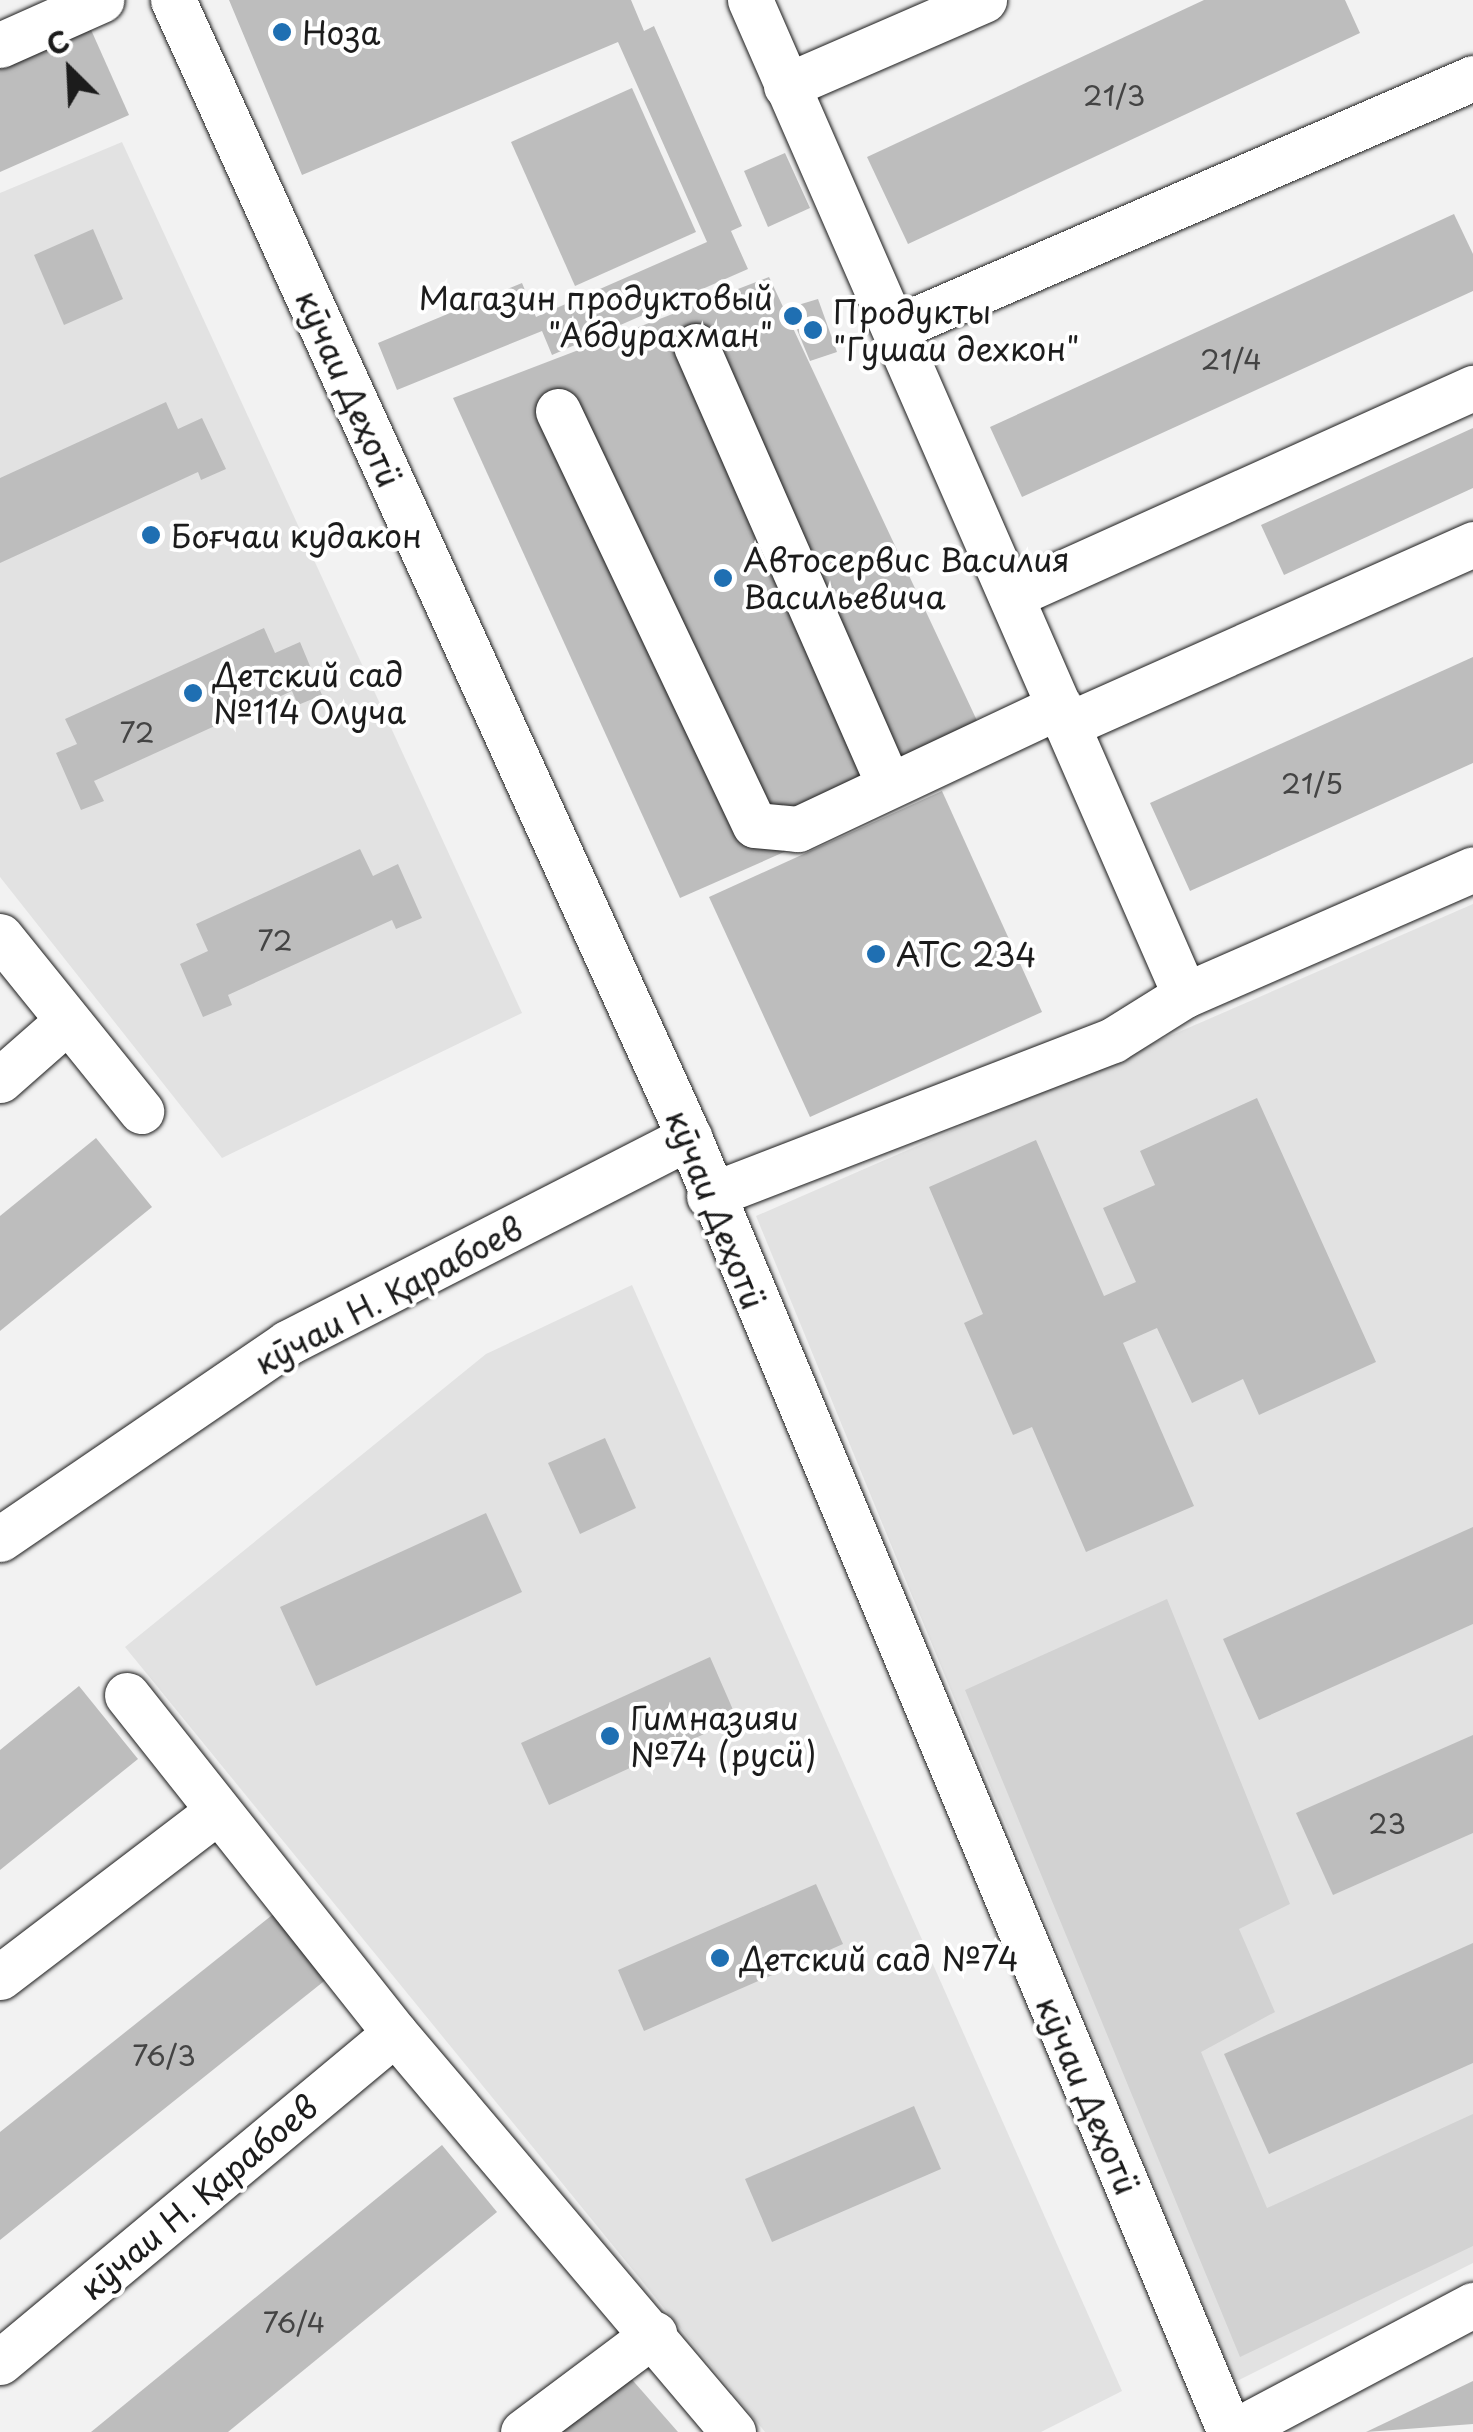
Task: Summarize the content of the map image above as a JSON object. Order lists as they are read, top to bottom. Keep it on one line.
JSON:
{"streets":{"lane":["кӯчаи Деҳотӣ","кӯчаи Н. Қарабоев"]},"crossings":[["кӯчаи Деҳотӣ","кӯчаи Н. Қарабоев"]],"places":["Ноза","Магазин продуктовый \"Абдурахман\"","Продукты \"Гушаи дехкон\"","Боғчаи кудакон","Автосервис Василия Васильевича","Детский сад №114 Олуча","АТС 234","Гимназияи №74 (русӣ)","Детский сад №74"],"house_numbers":["21/3","21/4","72","21/5","72","23","76/3","76/4"],"north":"top left"}
